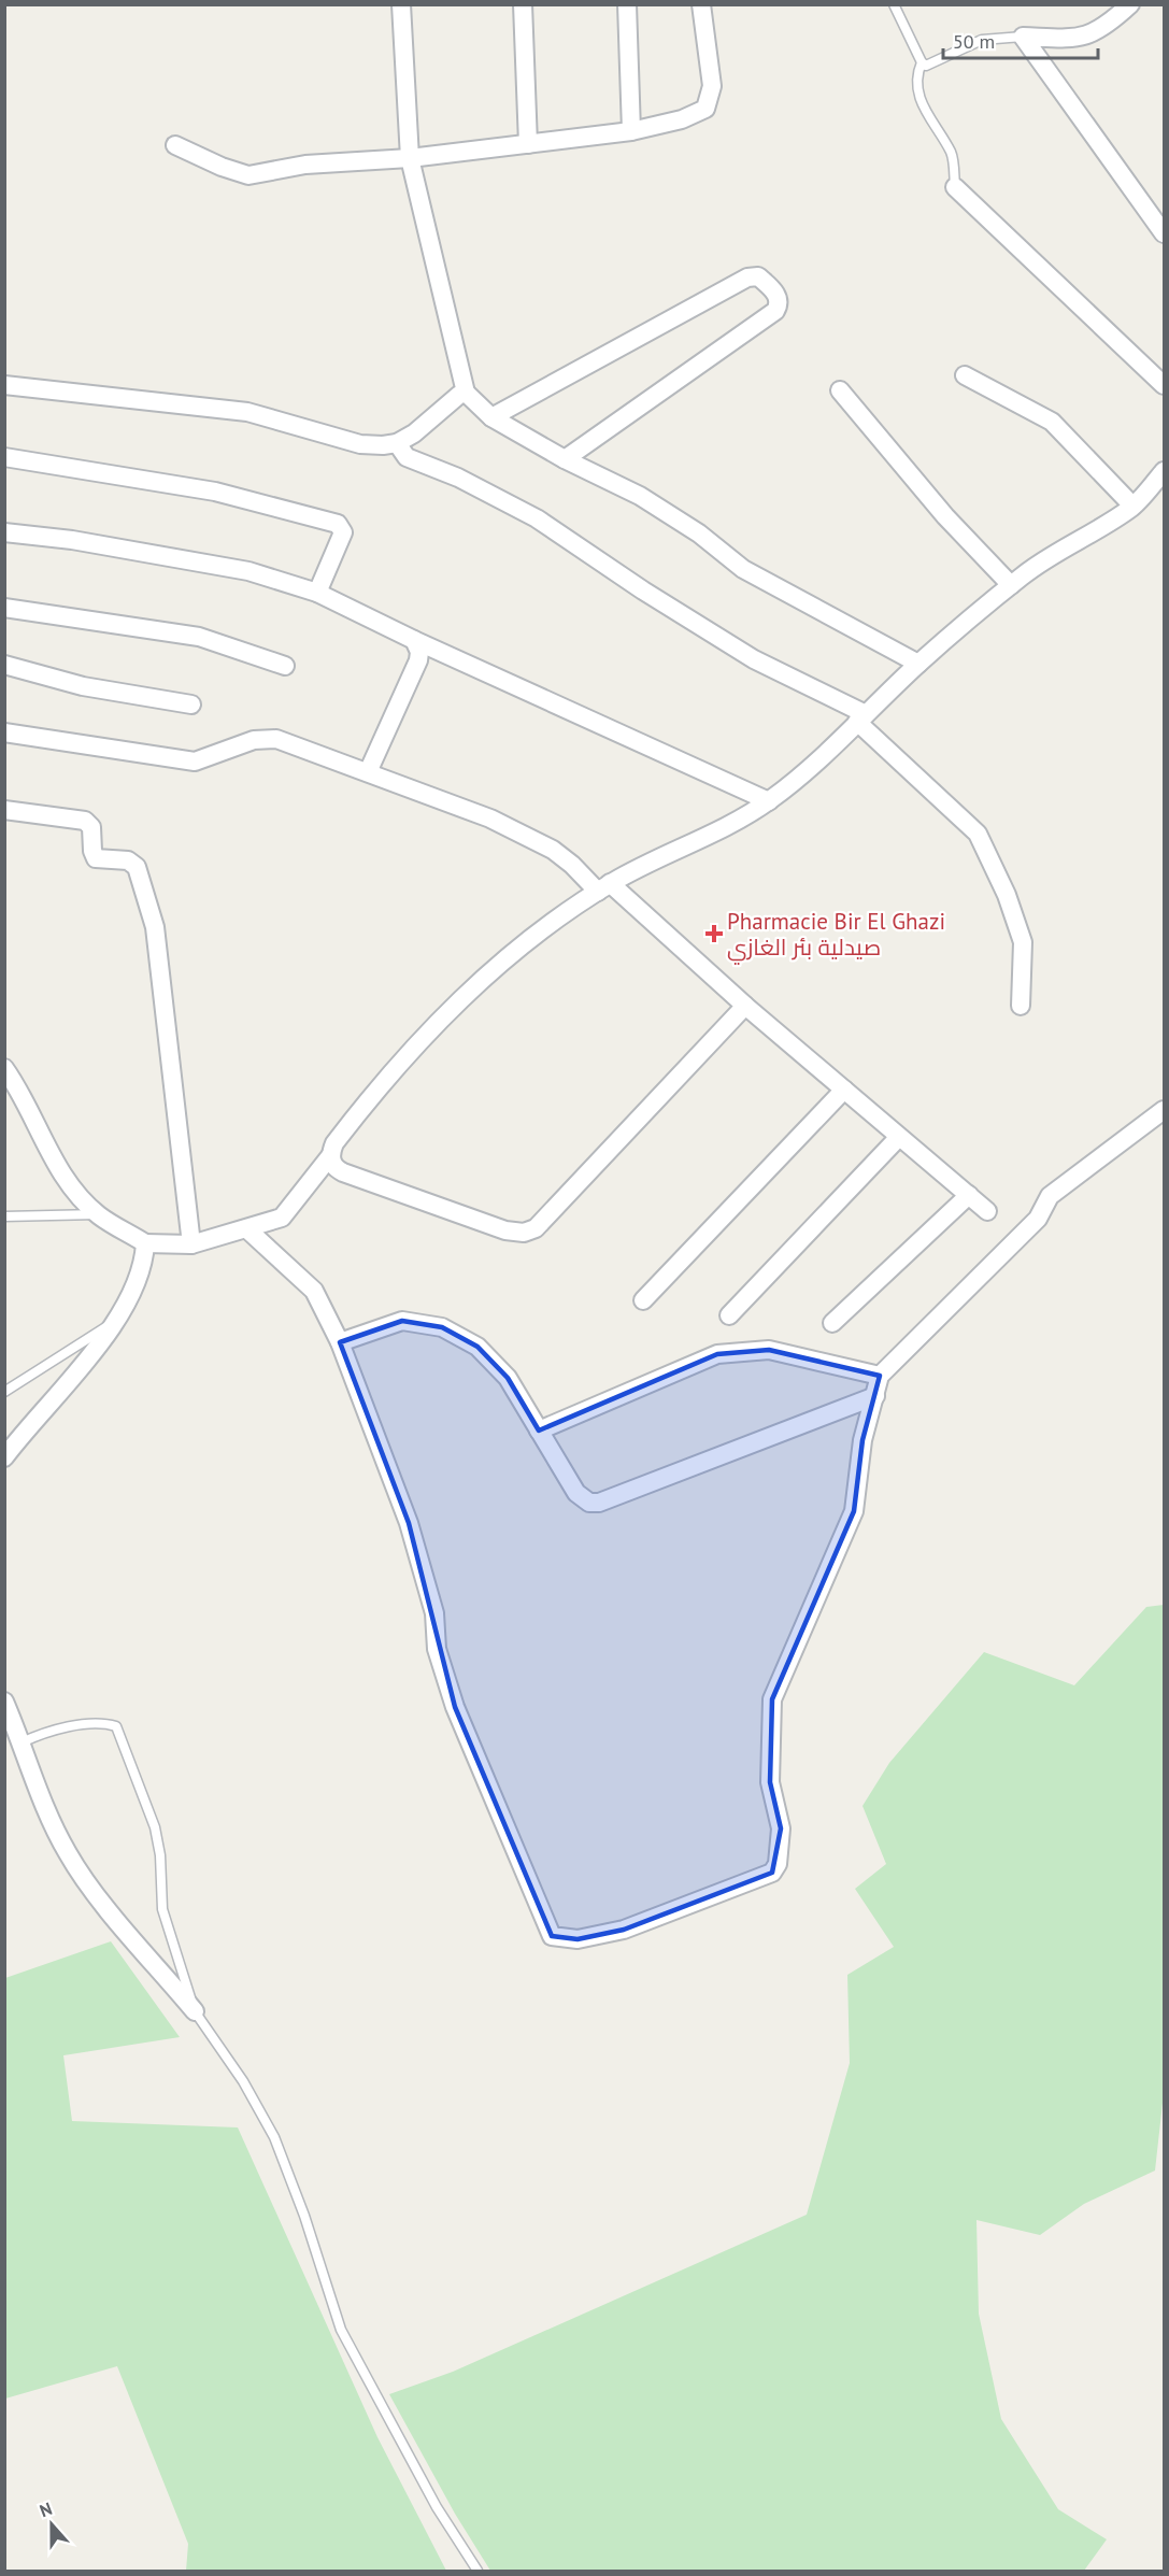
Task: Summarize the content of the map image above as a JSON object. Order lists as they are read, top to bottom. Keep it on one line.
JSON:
{"places":{"health":["Pharmacie Bir El Ghazi صيدلية بئر الغازي"]},"scale_bar":"50 m","north":"top"}
